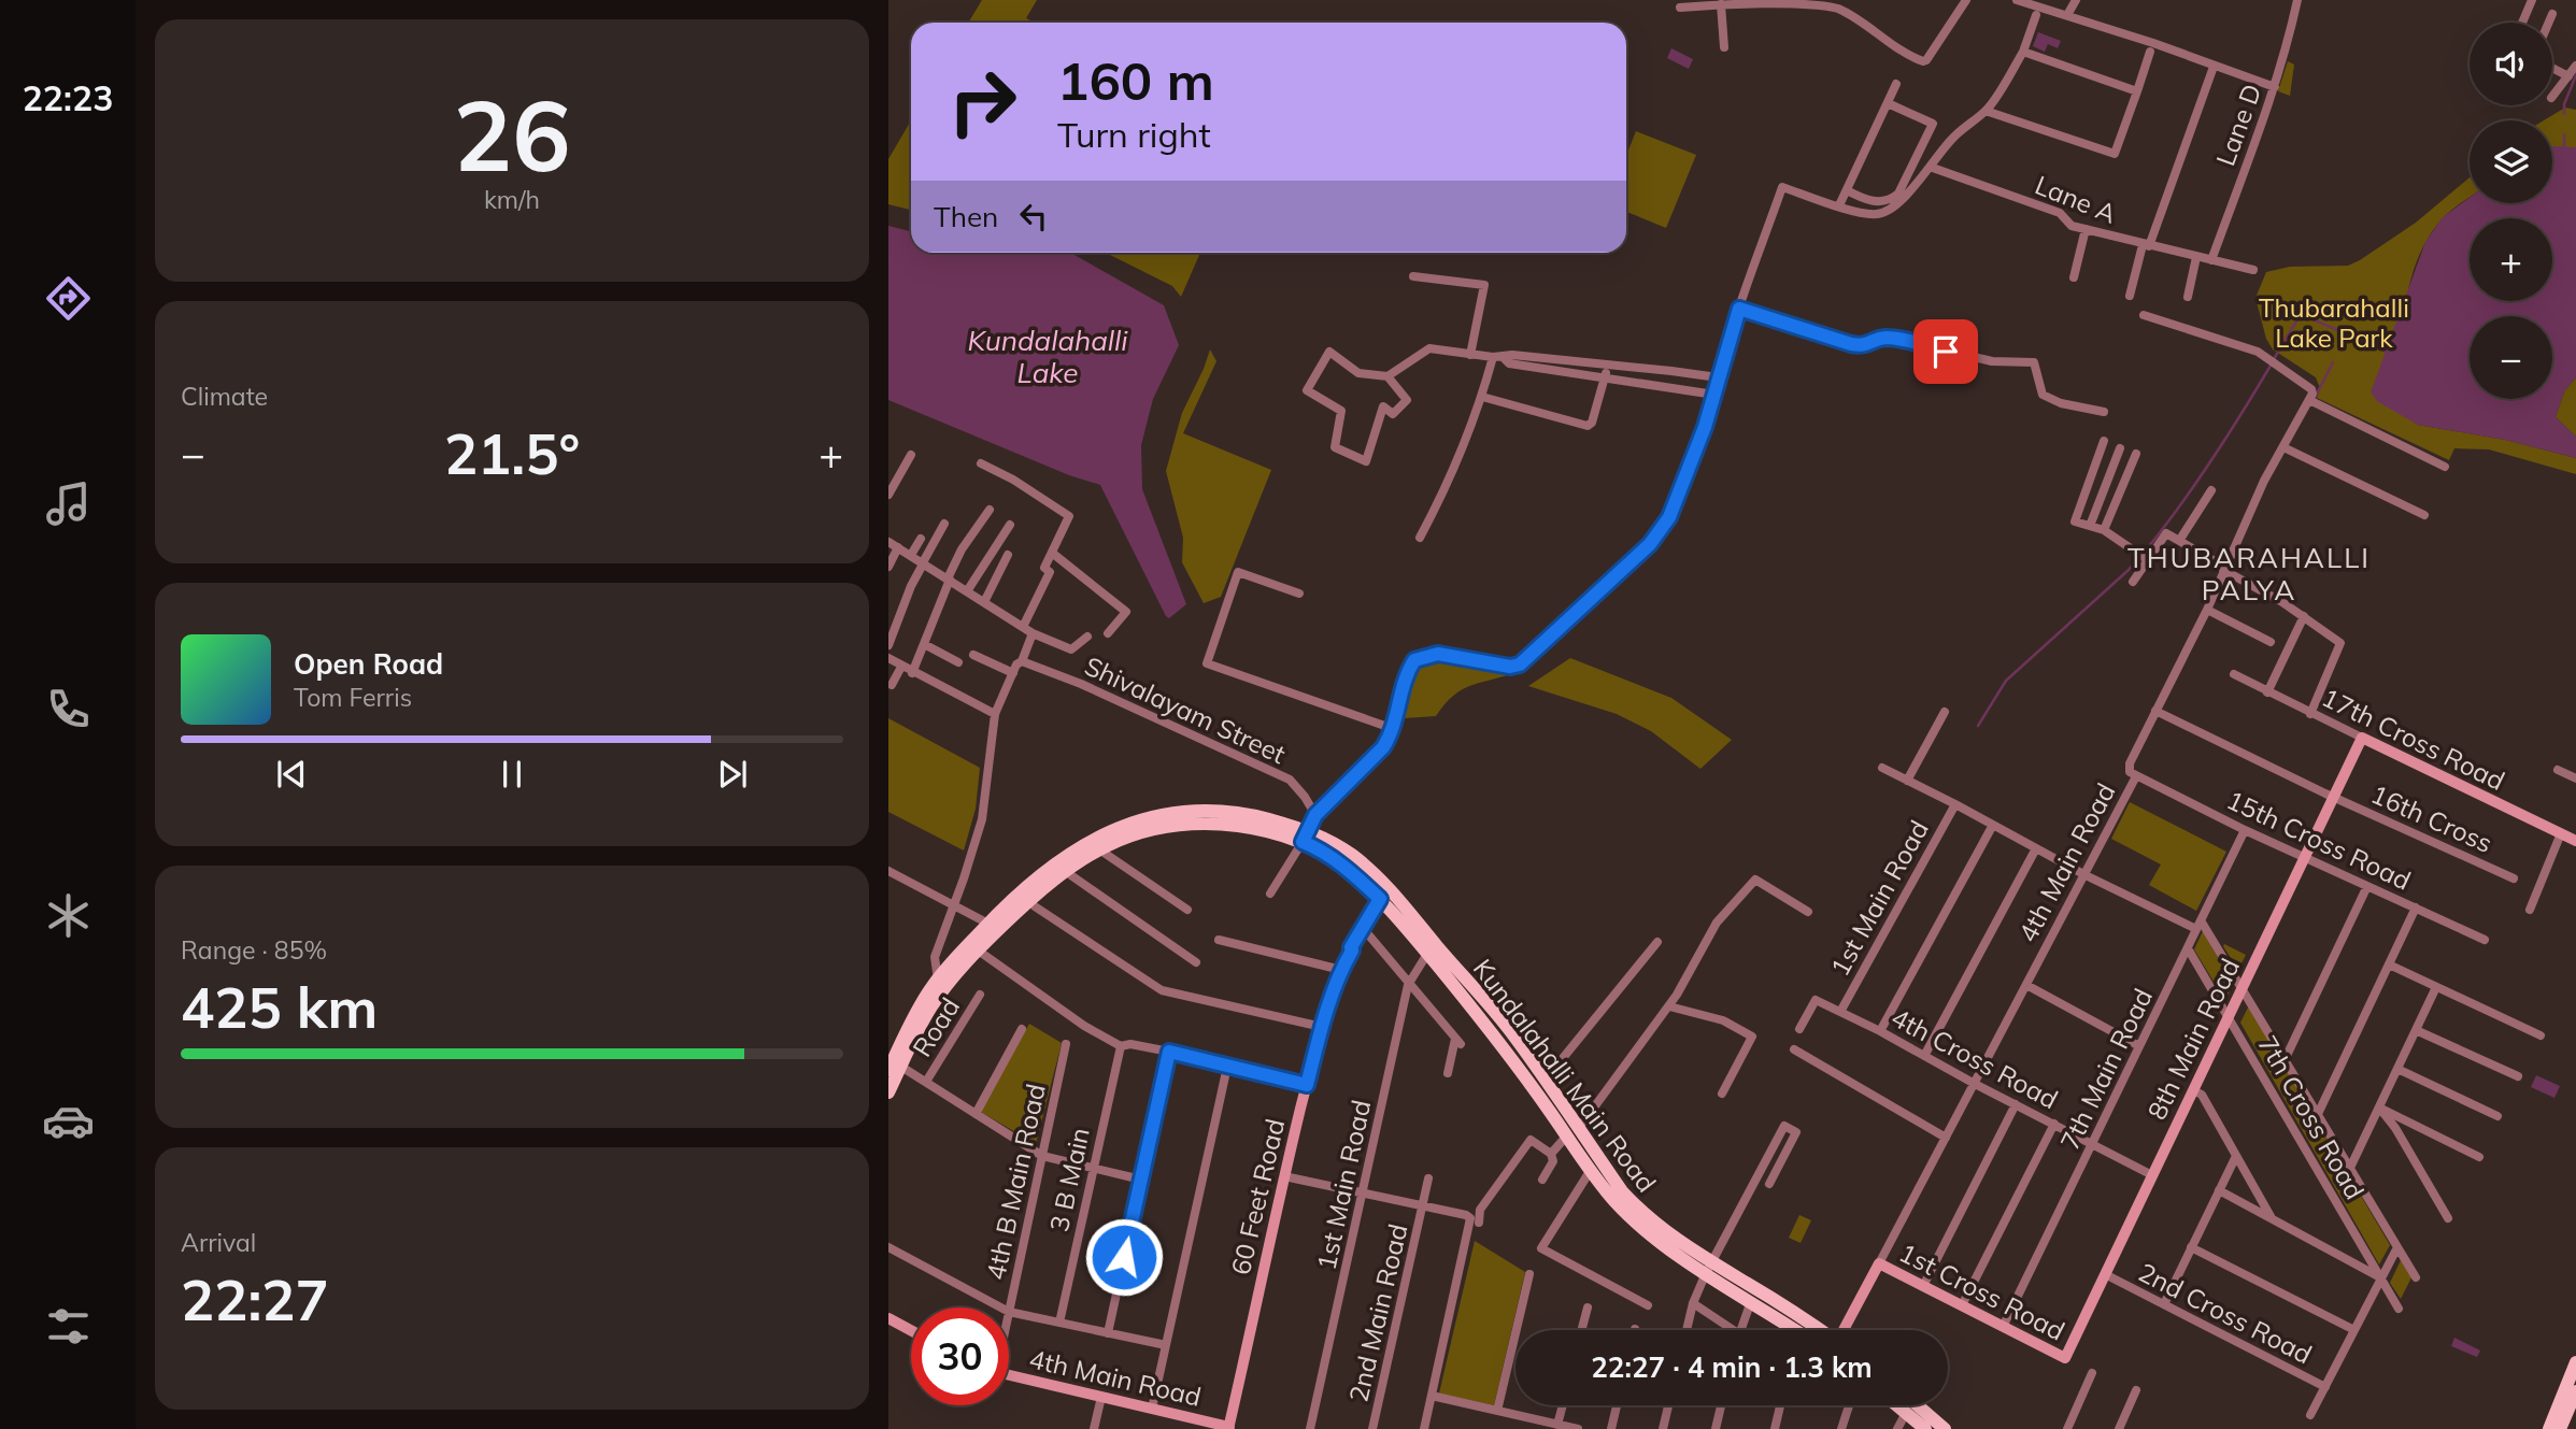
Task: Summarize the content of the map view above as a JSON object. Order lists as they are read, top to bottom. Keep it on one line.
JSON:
{"streets":{"main road":["Kundalahalli Main Road"],"street":["Lane D","Lane A","Shivalayam Street","17th Cross Road","16th Cross","15th Cross Road","4th Main Road","1st Main Road","Road","8th Main Road","4th Cross Road","7th Main Road","7th Cross Road","3 B Main","4th B Main Road","60 Feet Road","1st Cross Road","2nd Main Road","2nd Cross Road"]},"crossings":[["Lane D","Lane A"],["17th Cross Road","8th Main Road"],["16th Cross","4th Main Road"],["16th Cross","8th Main Road"],["15th Cross Road","4th Main Road"],["15th Cross Road","8th Main Road"],["15th Cross Road","7th Main Road"],["4th Main Road","4th Cross Road"],["4th Main Road","60 Feet Road"],["4th Main Road","1st Cross Road"],["1st Main Road","4th Cross Road"],["1st Main Road","Kundalahalli Main Road"],["8th Main Road","4th Cross Road"],["8th Main Road","7th Cross Road"],["8th Main Road","1st Cross Road"],["8th Main Road","2nd Cross Road"],["4th Cross Road","7th Main Road"],["7th Main Road","7th Cross Road"],["7th Main Road","1st Cross Road"],["Kundalahalli Main Road","60 Feet Road"]],"districts":["THUBARAHALLI PALYA"],"water":["Kundalahalli Lake"],"parks":["Thubarahalli Lake Park"],"page":{"tabs":"22:23","tile":[["26","km/h"],"Climate",["Range · 85%","425 km"],["Arrival","22:27"]],"map_buttons":["+","−"],"turn":["160 m","Turn right"],"then":"Then","heat":["−","21.5°","+"],"song":["Open Road","Tom Ferris"],"limit":"30","trip":"22:27 · 4 min · 1.3 km"}}
